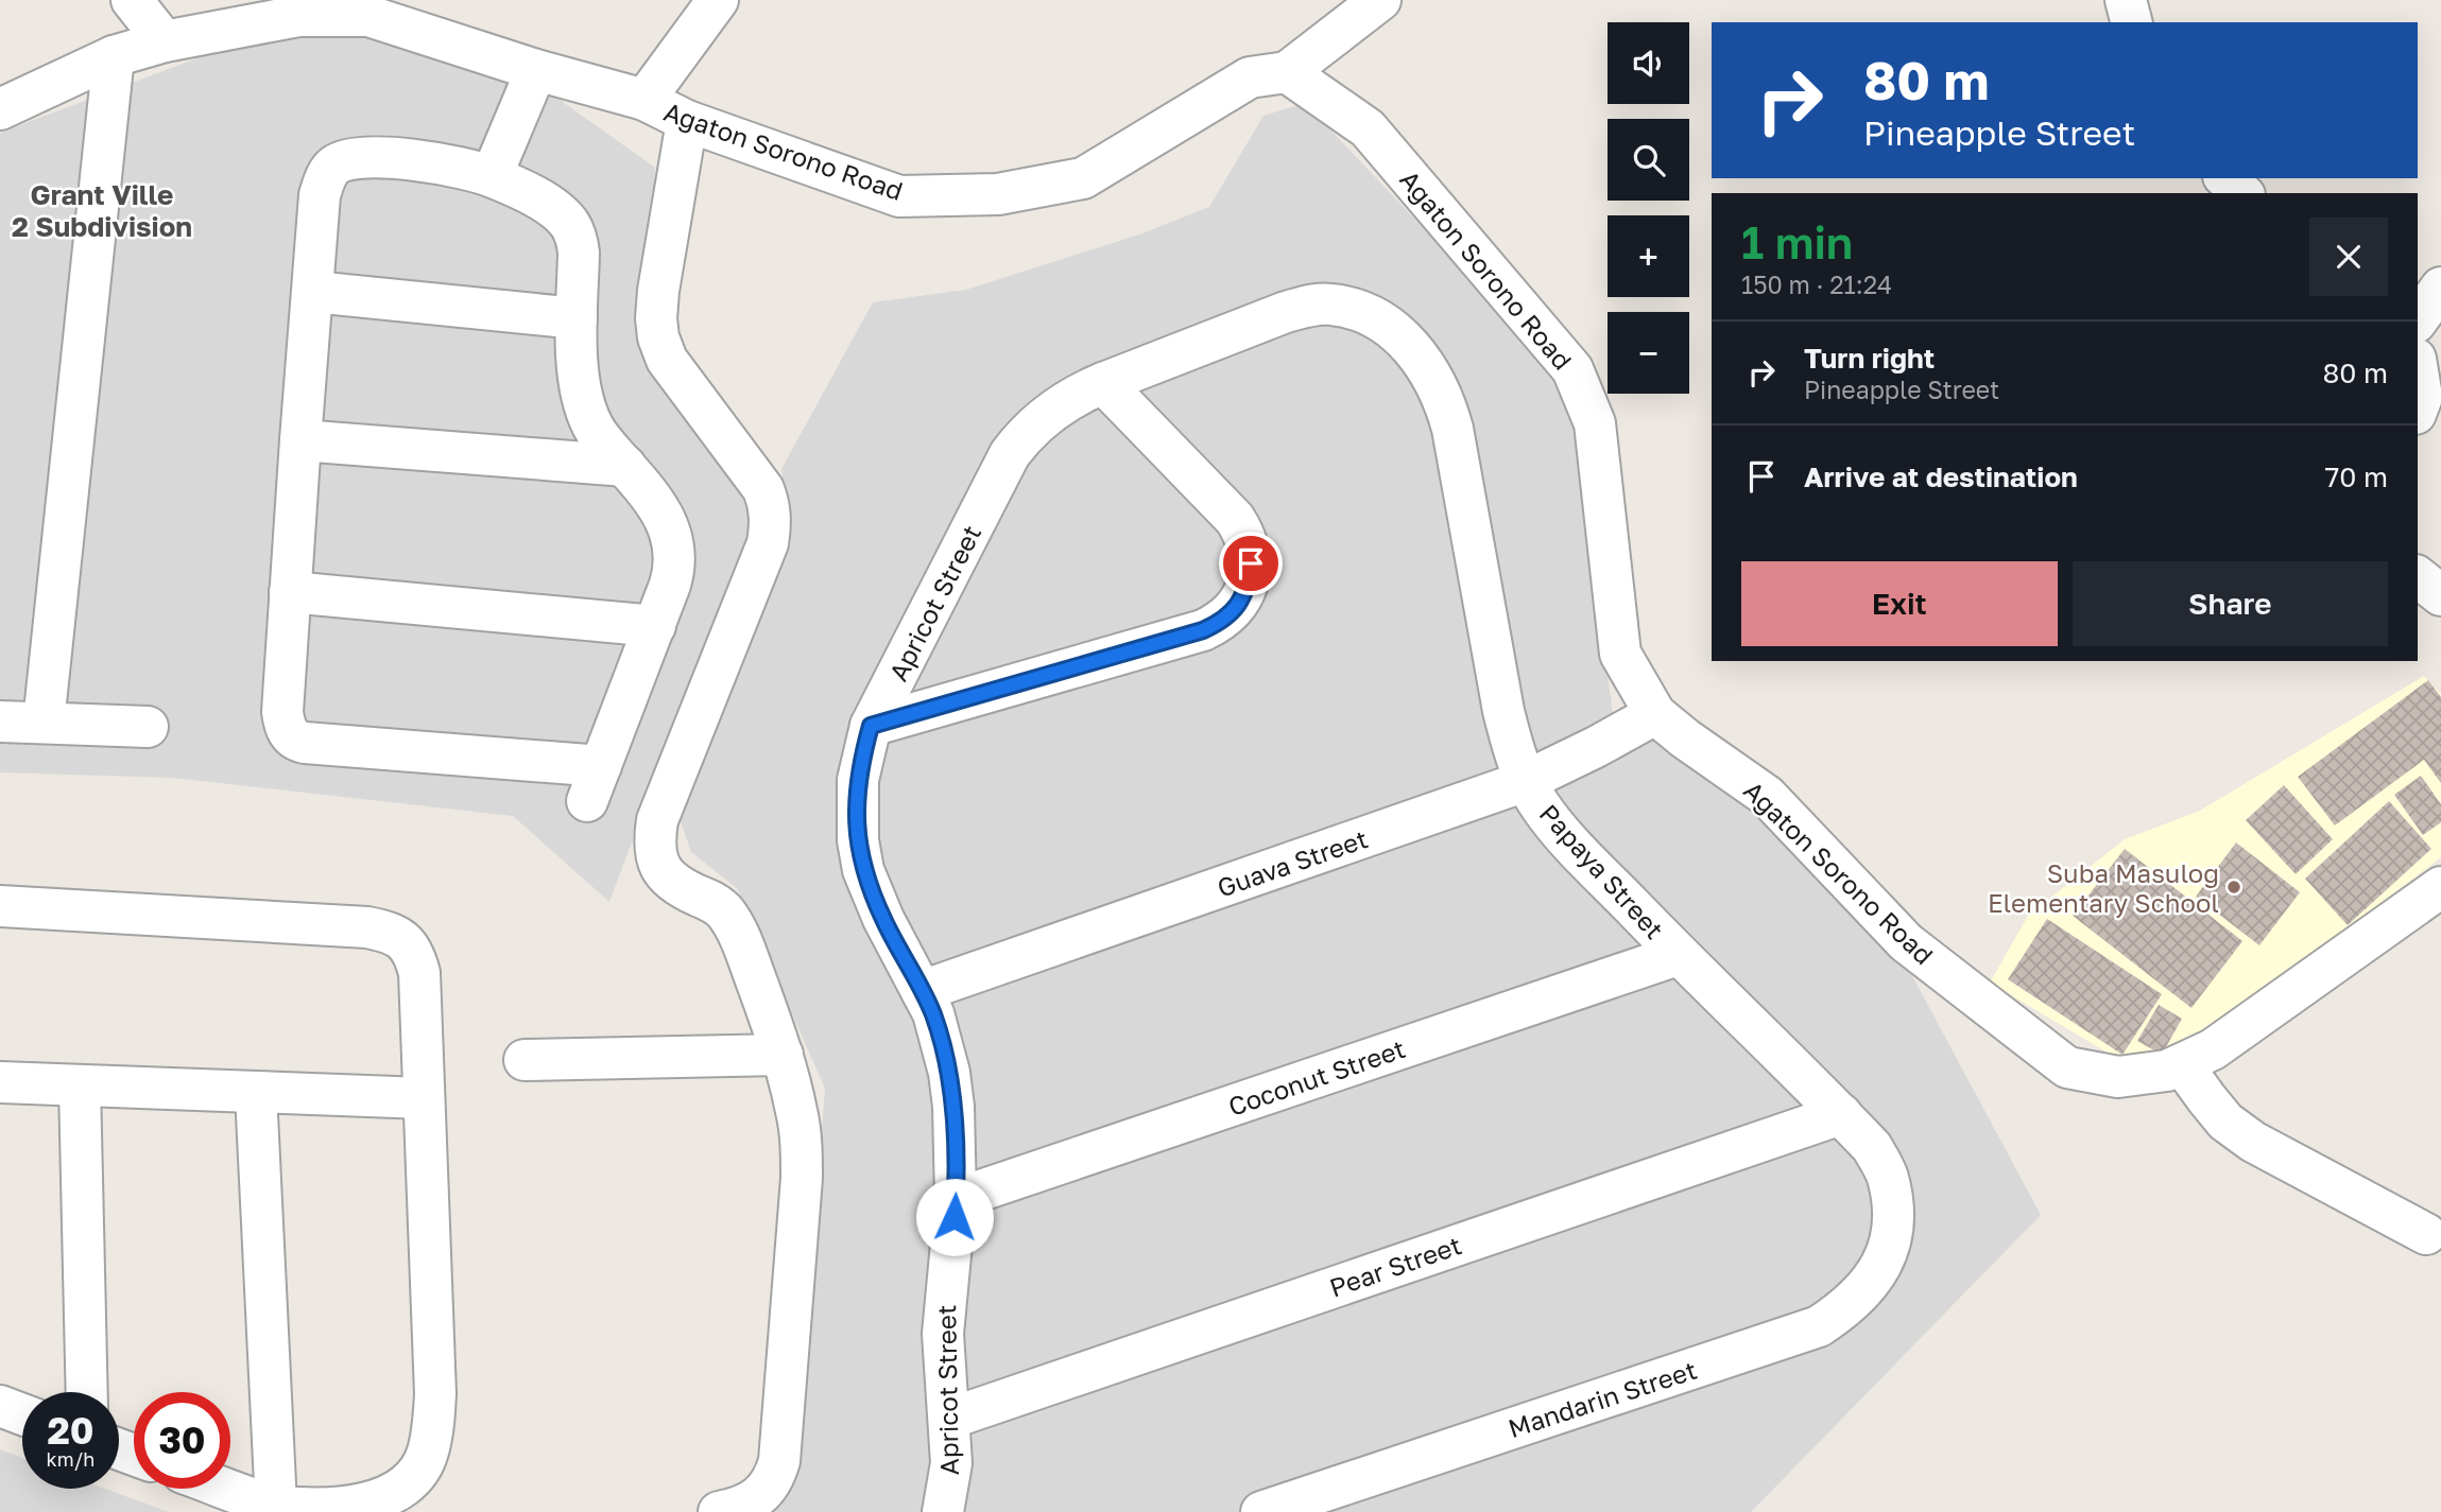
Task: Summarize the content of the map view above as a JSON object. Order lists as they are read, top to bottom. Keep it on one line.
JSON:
{"streets":{"street":["Agaton Sorono Road","Apricot Street","Guava Street","Papaya Street","Coconut Street","Pear Street","Mandarin Street"]},"crossings":[["Agaton Sorono Road","Guava Street"],["Apricot Street","Guava Street"],["Apricot Street","Papaya Street"],["Apricot Street","Coconut Street"],["Apricot Street","Pear Street"],["Guava Street","Papaya Street"],["Papaya Street","Coconut Street"],["Papaya Street","Pear Street"],["Papaya Street","Mandarin Street"]],"districts":["Grant Ville 2 Subdivision"],"places":["Suba Masulog Elementary School"],"page":{"map_buttons":["+","−"],"turn":["80 m","Pineapple Street"],"heading":["1 min","150 m · 21:24"],"list":[{"name":"Turn right","note":"Pineapple Street","value":"80 m"},{"name":"Arrive at destination","value":"70 m"}],"buttons":["Exit","Share"],"speed":"20 km/h","limit":"30"}}
